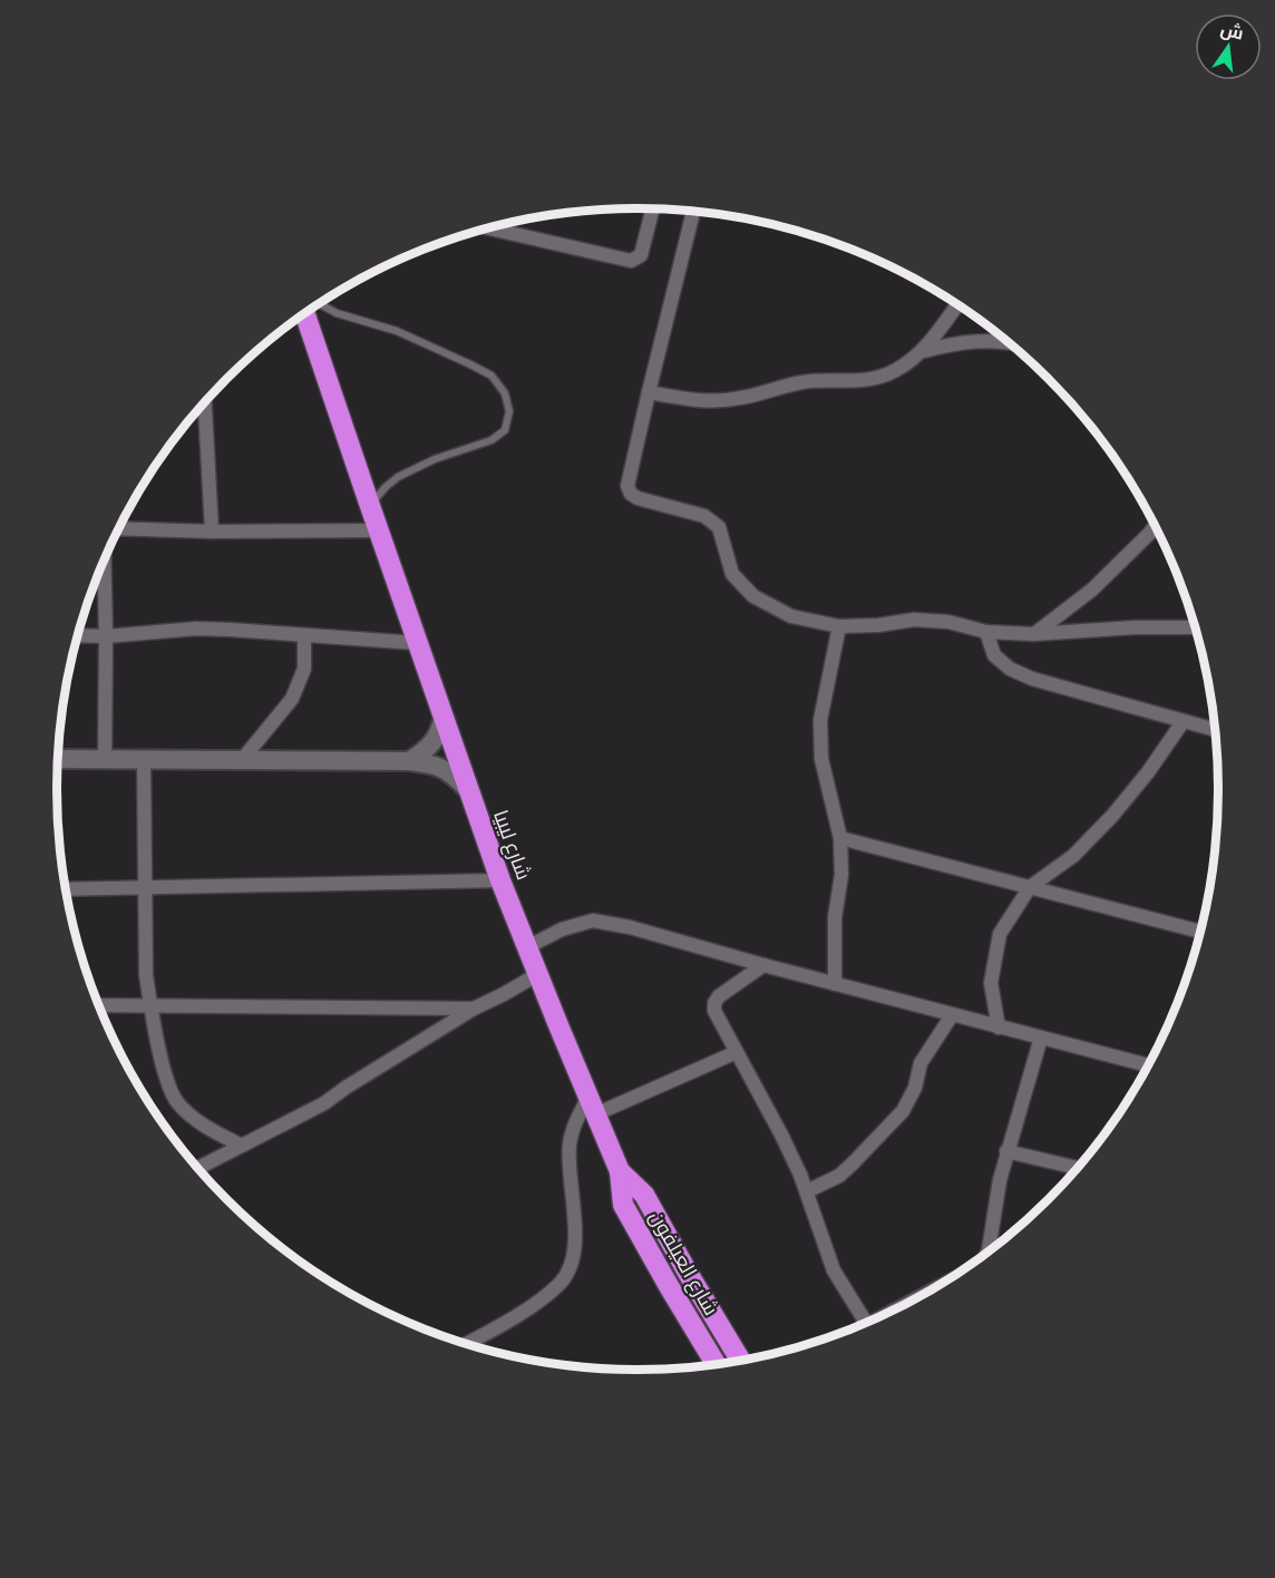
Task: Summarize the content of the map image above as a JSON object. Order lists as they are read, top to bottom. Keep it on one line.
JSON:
{"streets":{"highway":["شارع ليبيا","شارع العيلفون"]},"crossings":[["شارع ليبيا","شارع العيلفون"]],"north":"top"}
